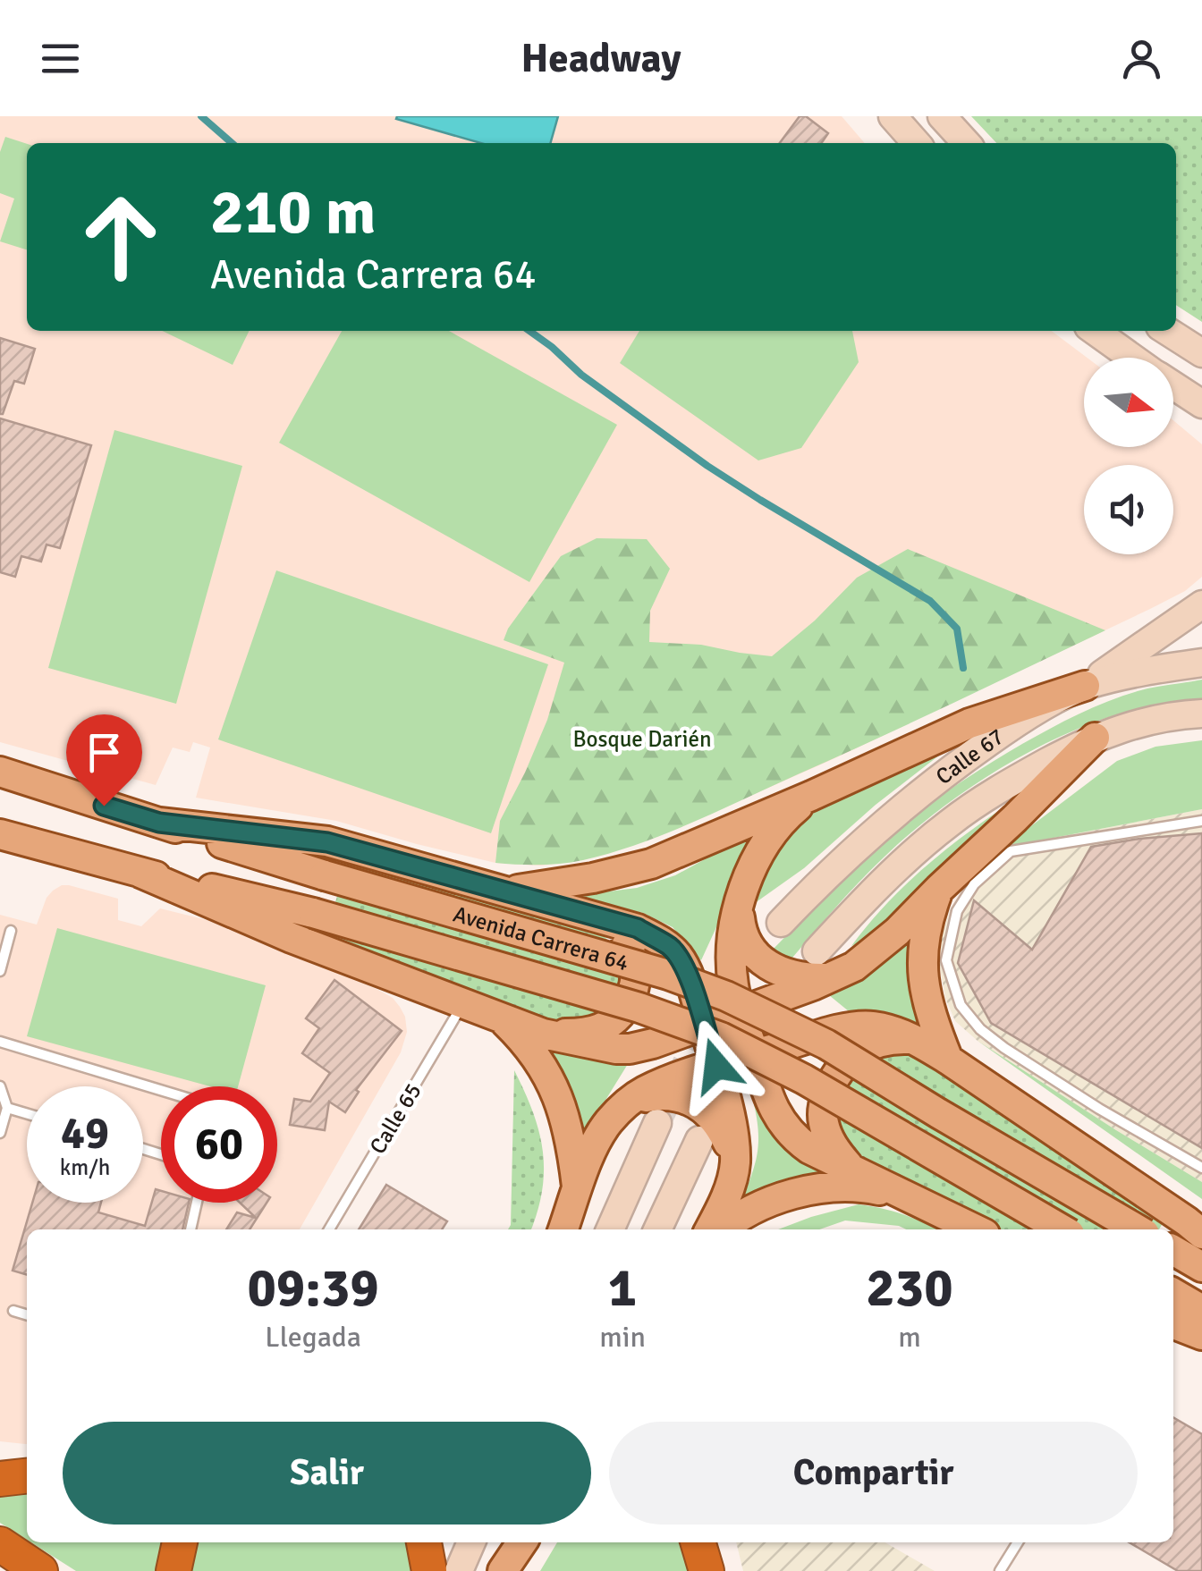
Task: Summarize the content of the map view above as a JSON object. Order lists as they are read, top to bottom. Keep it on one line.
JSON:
{"streets":{"main road":["Calle 67","Avenida Carrera 64"],"lane":["Calle 65"]},"parks":["Bosque Darién"],"north":"right","page":{"header":"Headway","turn":["210 m","Avenida Carrera 64"],"speed":"49 km/h","limit":"60","eta":["09:39","Llegada","1","min","230","m"],"buttons":["Salir","Compartir"]}}
